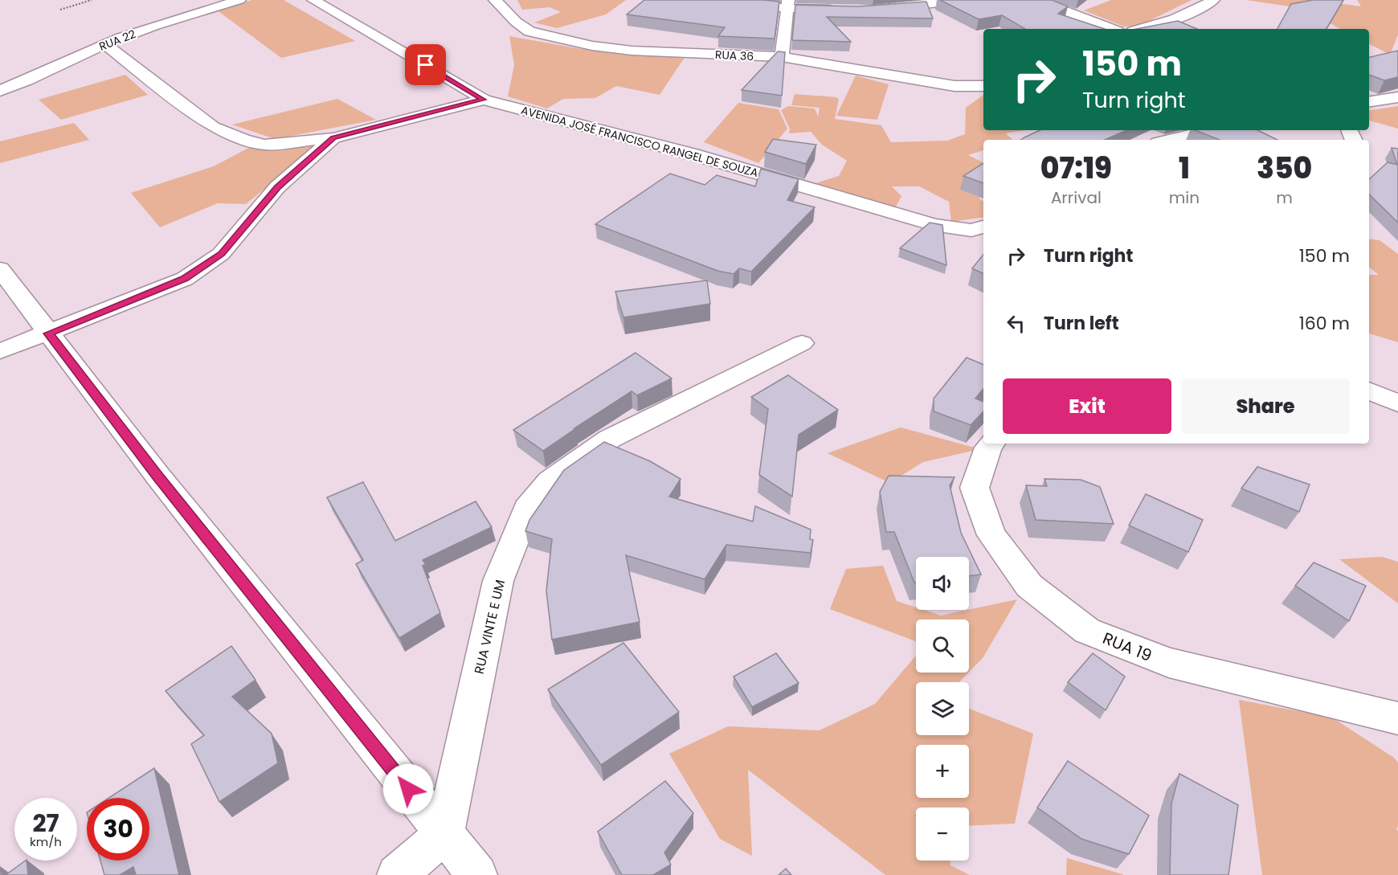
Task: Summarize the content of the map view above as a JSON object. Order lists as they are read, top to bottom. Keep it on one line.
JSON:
{"streets":{"street":["RUA 22","RUA 36","AVENIDA JOSÉ FRANCISCO RANGEL DE SOUZA","RUA VINTE E UM","RUA 19"]},"page":{"turn":["150 m","Turn right"],"eta":["07:19","Arrival","1","min","350","m"],"list":[{"name":"Turn right","value":"150 m"},{"name":"Turn left","value":"160 m"}],"buttons":["Exit","Share"],"map_buttons":["+","−"],"speed":"27 km/h","limit":"30"}}
